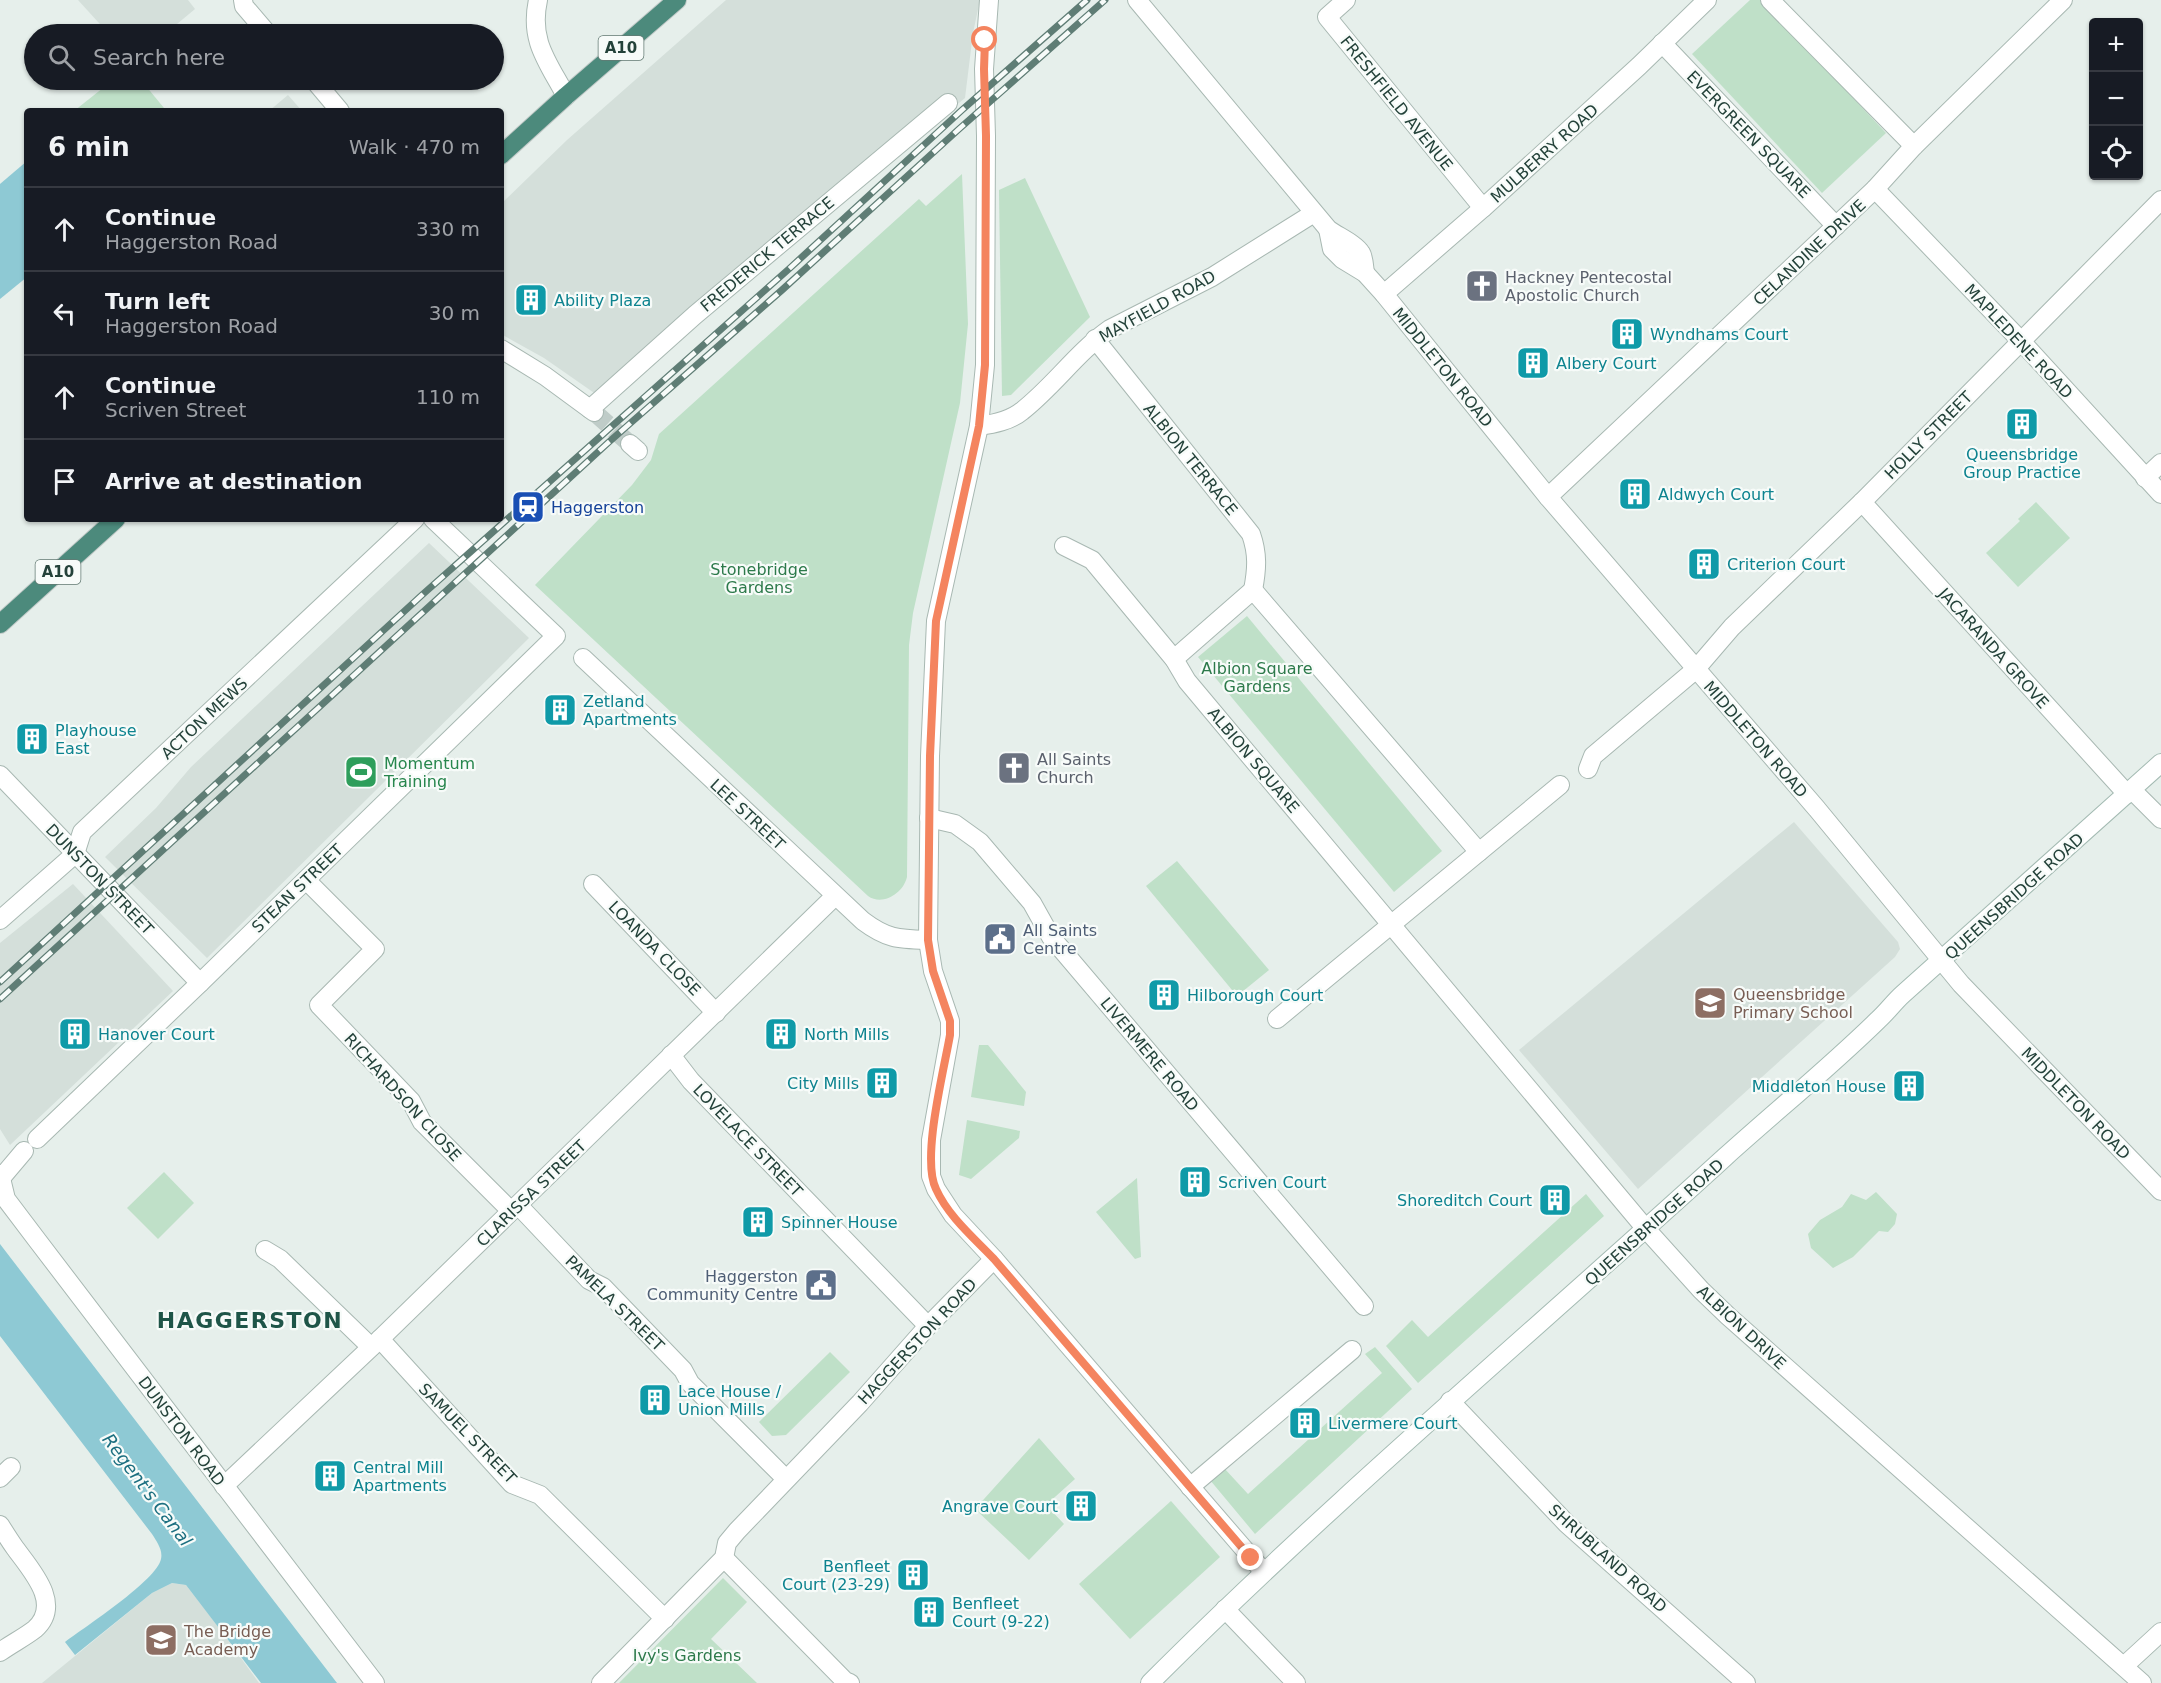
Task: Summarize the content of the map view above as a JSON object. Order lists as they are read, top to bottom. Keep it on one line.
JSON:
{"streets":{"highway":["A10"],"street":["FRESHFIELD AVENUE","EVERGREEN SQUARE","MULBERRY ROAD","CELANDINE DRIVE","FREDERICK TERRACE","MAYFIELD ROAD","MAPLEDENE ROAD","MIDDLETON ROAD","HOLLY STREET","ALBION TERRACE","JACARANDA GROVE","ACTON MEWS","ALBION SQUARE","LEE STREET","DUNSTON STREET","STEAN STREET","QUEENSBRIDGE ROAD","LOANDA CLOSE","LIVERMERE ROAD","RICHARDSON CLOSE","LOVELACE STREET","CLARISSA STREET","PAMELA STREET","ALBION DRIVE","HAGGERSTON ROAD","DUNSTON ROAD","SAMUEL STREET","SHRUBLAND ROAD"]},"crossings":[["FRESHFIELD AVENUE","MULBERRY ROAD"],["EVERGREEN SQUARE","MULBERRY ROAD"],["EVERGREEN SQUARE","CELANDINE DRIVE"],["MULBERRY ROAD","MIDDLETON ROAD"],["CELANDINE DRIVE","MAPLEDENE ROAD"],["CELANDINE DRIVE","MIDDLETON ROAD"],["MAYFIELD ROAD","MIDDLETON ROAD"],["MAYFIELD ROAD","ALBION TERRACE"],["MAPLEDENE ROAD","HOLLY STREET"],["MIDDLETON ROAD","HOLLY STREET"],["MIDDLETON ROAD","QUEENSBRIDGE ROAD"],["HOLLY STREET","JACARANDA GROVE"],["JACARANDA GROVE","QUEENSBRIDGE ROAD"],["ACTON MEWS","DUNSTON STREET"],["ALBION SQUARE","ALBION DRIVE"],["LEE STREET","CLARISSA STREET"],["DUNSTON STREET","STEAN STREET"],["STEAN STREET","RICHARDSON CLOSE"],["QUEENSBRIDGE ROAD","ALBION DRIVE"],["QUEENSBRIDGE ROAD","SHRUBLAND ROAD"],["LOANDA CLOSE","CLARISSA STREET"],["RICHARDSON CLOSE","CLARISSA STREET"],["RICHARDSON CLOSE","PAMELA STREET"],["LOVELACE STREET","CLARISSA STREET"],["LOVELACE STREET","HAGGERSTON ROAD"],["CLARISSA STREET","PAMELA STREET"],["CLARISSA STREET","DUNSTON ROAD"],["CLARISSA STREET","SAMUEL STREET"],["PAMELA STREET","HAGGERSTON ROAD"],["HAGGERSTON ROAD","SAMUEL STREET"]],"districts":["HAGGERSTON"],"water":["Regent's Canal"],"parks":["Stonebridge Gardens","Albion Square Gardens","Ivy's Gardens"],"places":{"church":["Hackney Pentecostal Apostolic Church","All Saints Church"],"building":["Ability Plaza","Wyndhams Court","Albery Court","Queensbridge Group Practice","Aldwych Court","Criterion Court","Zetland Apartments","Playhouse East","Hilborough Court","Hanover Court","North Mills","City Mills","Middleton House","Scriven Court","Shoreditch Court","Spinner House","Lace House / Union Mills","Livermere Court","Central Mill Apartments","Angrave Court","Benfleet Court (23-29)","Benfleet Court (9-22)"],"station":["Haggerston"],"sports":["Momentum Training"],"public building":["All Saints Centre","Haggerston Community Centre"],"school or university":["Queensbridge Primary School","The Bridge Academy"]},"page":{"map_buttons":["+","−"],"search":"Search here","heading":["6 min","Walk · 470 m"],"list":[["Continue","Haggerston Road","330 m"],["Turn left","Haggerston Road","30 m"],["Continue","Scriven Street","110 m"],"Arrive at destination"]}}
